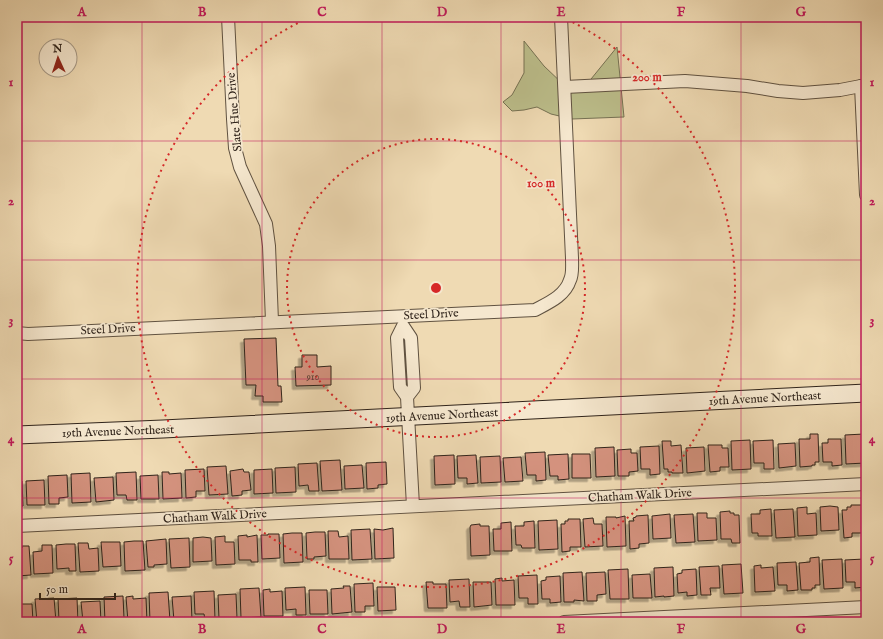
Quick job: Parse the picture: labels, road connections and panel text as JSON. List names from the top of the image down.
{
  "streets": {
    "street": [
      "Slate Hue Drive",
      "Steel Drive",
      "19th Avenue Northeast",
      "Chatham Walk Drive"
    ]
  },
  "crossings": [
    ["Slate Hue Drive", "Steel Drive"]
  ],
  "house_numbers": ["910"],
  "scale_bar": "50 m",
  "north": "top",
  "grid": {
    "columns": [
      "A",
      "B",
      "C",
      "D",
      "E",
      "F",
      "G"
    ],
    "rows": [
      "1",
      "2",
      "3",
      "4",
      "5"
    ]
  },
  "rings": ["200 m", "100 m"]
}
